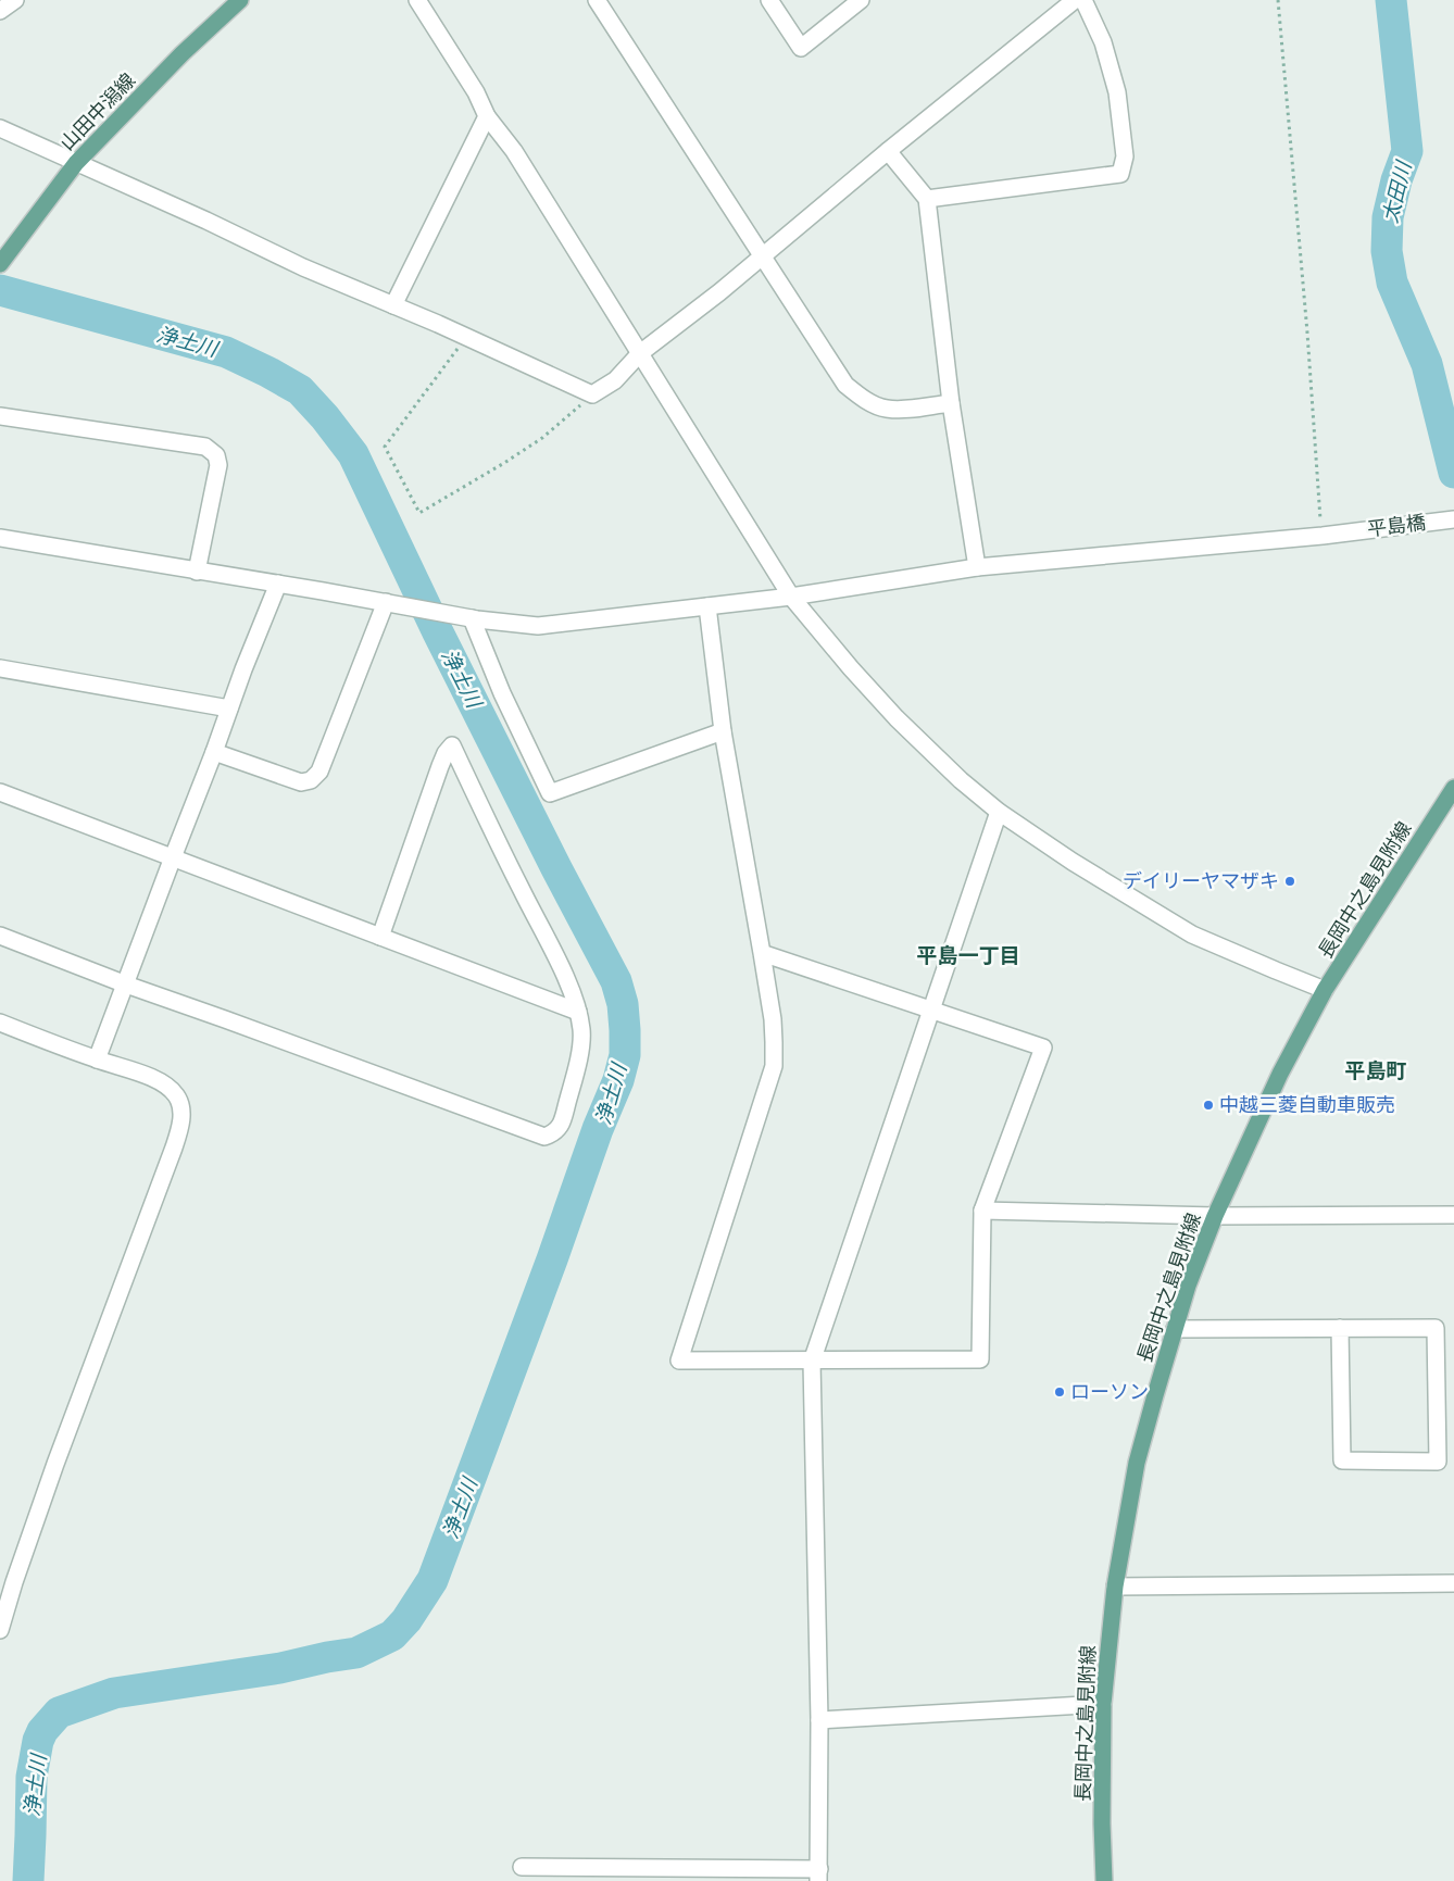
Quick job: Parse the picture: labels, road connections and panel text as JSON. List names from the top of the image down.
{
  "streets": {
    "main road": ["山田中潟線", "長岡中之島見附線"],
    "street": ["平島橋"]
  },
  "districts": ["平島一丁目", "平島町"],
  "water": ["太田川", "浄土川"],
  "places": ["デイリーヤマザキ", "中越三菱自動車販売", "ローソン"]
}
